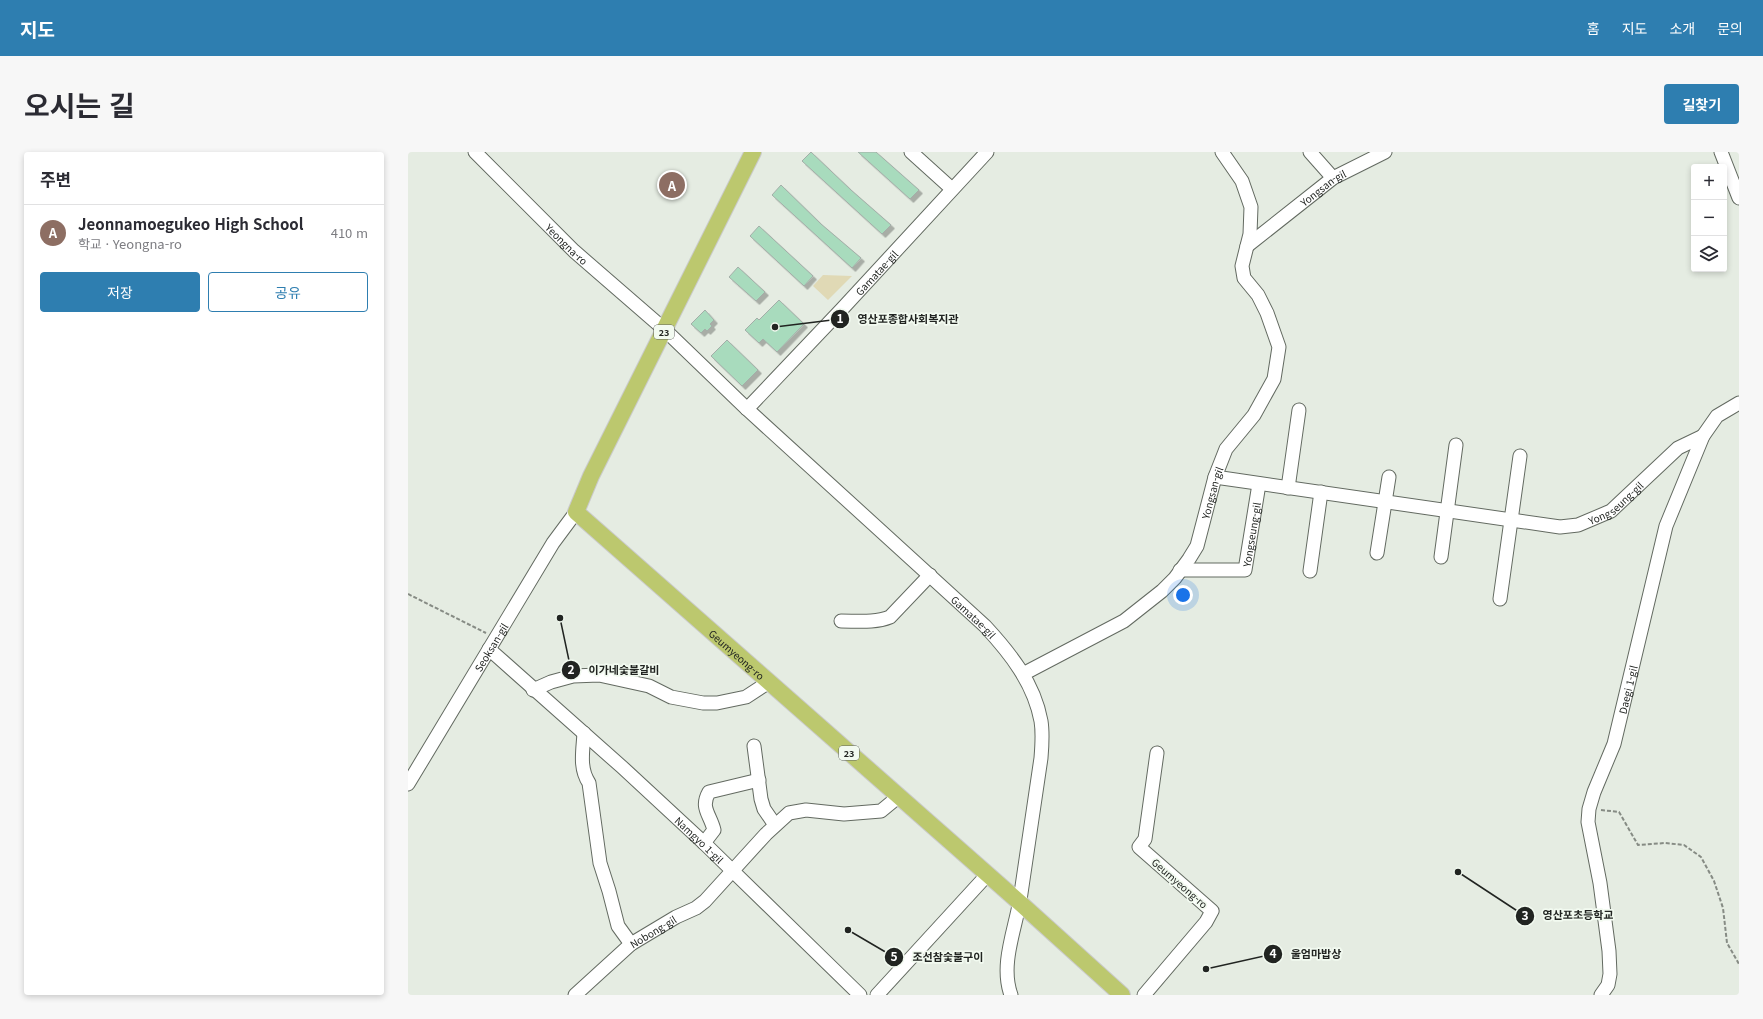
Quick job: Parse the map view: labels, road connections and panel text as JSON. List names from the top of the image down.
{
  "streets": {
    "main road": ["23", "Geumyeong-ro"],
    "street": [
      "Yongsan-gil",
      "Yeongna-ro",
      "Gamatae-gil",
      "Yongseung-gil",
      "Seoksan-gil",
      "Daegi 1-gil",
      "Namgyo 1-gil",
      "Nobong-gil"
    ]
  },
  "crossings": [
    ["Yongsan-gil", "Gamatae-gil"],
    ["Yongsan-gil", "Yongseung-gil"],
    ["Yeongna-ro", "Gamatae-gil"],
    ["Yeongna-ro", "23"],
    ["Gamatae-gil", "23"],
    ["Gamatae-gil", "Geumyeong-ro"],
    ["23", "Seoksan-gil"],
    ["23", "Geumyeong-ro"],
    ["Yongseung-gil", "Daegi 1-gil"],
    ["Seoksan-gil", "Geumyeong-ro"],
    ["Seoksan-gil", "Namgyo 1-gil"],
    ["Namgyo 1-gil", "Nobong-gil"]
  ],
  "places": [
    "영산포종합사회복지관",
    "이가네숯불갈비",
    "영산포초등학교",
    "조선참숯불구이",
    "울엄마밥상"
  ],
  "page": {
    "header": "지도",
    "nav": [
      "홈",
      "지도",
      "소개",
      "문의"
    ],
    "title": "오시는 길",
    "buttons": [
      "길찾기",
      ["저장", "공유"]
    ],
    "heading": "주변",
    "map_buttons": ["+", "−"],
    "pins": "A",
    "list": [
      {
        "mark": "A",
        "name": "Jeonnamoegukeo High School",
        "note": "학교 · Yeongna-ro",
        "value": "410 m"
      }
    ]
  }
}
